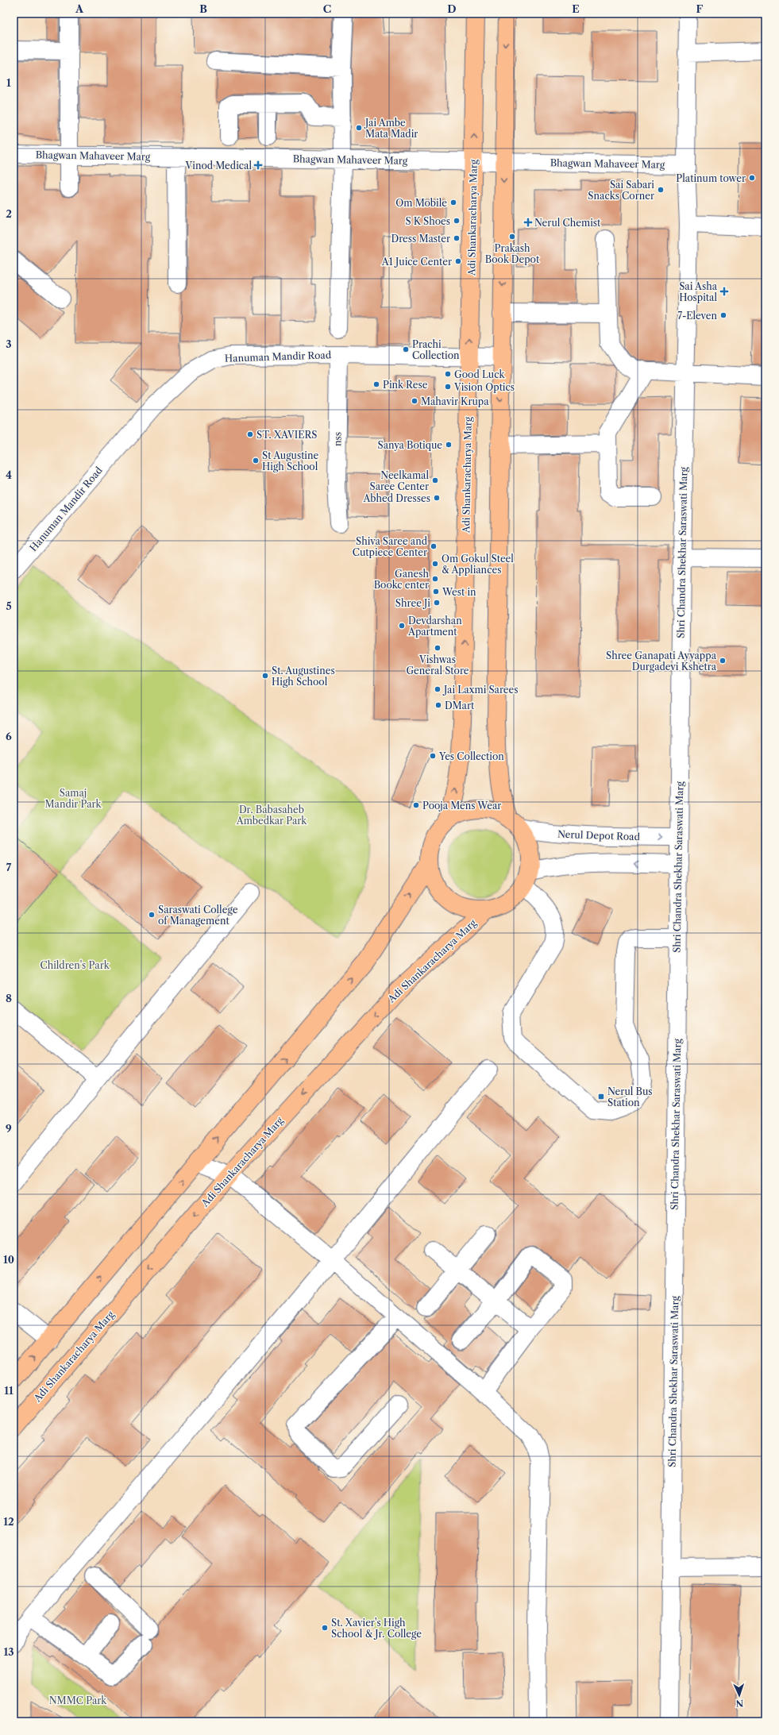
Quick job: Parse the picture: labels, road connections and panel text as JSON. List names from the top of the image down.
{
  "streets": {
    "main road": ["Adi Shankaracharya Marg"],
    "street": [
      "Bhagwan Mahaveer Marg",
      "Hanuman Mandir Road",
      "nss",
      "Shri Chandra Shekhar Saraswati Marg",
      "Nerul Depot Road"
    ]
  },
  "crossings": [
    ["Bhagwan Mahaveer Marg", "Adi Shankaracharya Marg"],
    ["Bhagwan Mahaveer Marg", "Shri Chandra Shekhar Saraswati Marg"],
    ["Adi Shankaracharya Marg", "Hanuman Mandir Road"],
    ["Adi Shankaracharya Marg", "Nerul Depot Road"],
    ["Hanuman Mandir Road", "nss"],
    ["Shri Chandra Shekhar Saraswati Marg", "Nerul Depot Road"]
  ],
  "parks": [
    "Samaj Mandir Park",
    "Dr. Babasaheb Ambedkar Park",
    "Children's Park",
    "NMMC Park"
  ],
  "places": {
    "other": [
      "Jai Ambe Mata Madir",
      "Platinum tower",
      "Sai Sabari Snacks Corner",
      "Om Mobile",
      "S K Shoes",
      "Prakash Book Depot",
      "Dress Master",
      "A1 Juice Center",
      "7-Eleven",
      "Prachi Collection",
      "Good Luck",
      "Pink Rese",
      "Vision Optics",
      "Mahavir Krupa",
      "ST. XAVIERS",
      "Sanya Botique",
      "St Augustine High School",
      "Neelkamal Saree Center",
      "Abhed Dresses",
      "Shiva Saree and Cutpiece Center",
      "Om Gokul Steel & Appliances",
      "Ganesh Bookc enter",
      "West in",
      "Shree Ji",
      "Devdarshan Apartment",
      "Vishwas General Store",
      "Shree Ganapati Ayyappa Durgadevi Kshetra",
      "St. Augustines High School",
      "Jai Laxmi Sarees",
      "DMart",
      "Yes Collection",
      "Pooja Mens Wear",
      "Saraswati College of Management",
      "St. Xavier's High School & Jr. College"
    ],
    "health": ["Vinod Medical", "Nerul Chemist", "Sai Asha Hospital"],
    "transit": ["Nerul Bus Station"]
  },
  "north": "bottom",
  "grid": {
    "columns": [
      "A",
      "B",
      "C",
      "D",
      "E",
      "F"
    ],
    "rows": [
      "1",
      "2",
      "3",
      "4",
      "5",
      "6",
      "7",
      "8",
      "9",
      "10",
      "11",
      "12",
      "13"
    ]
  }
}
